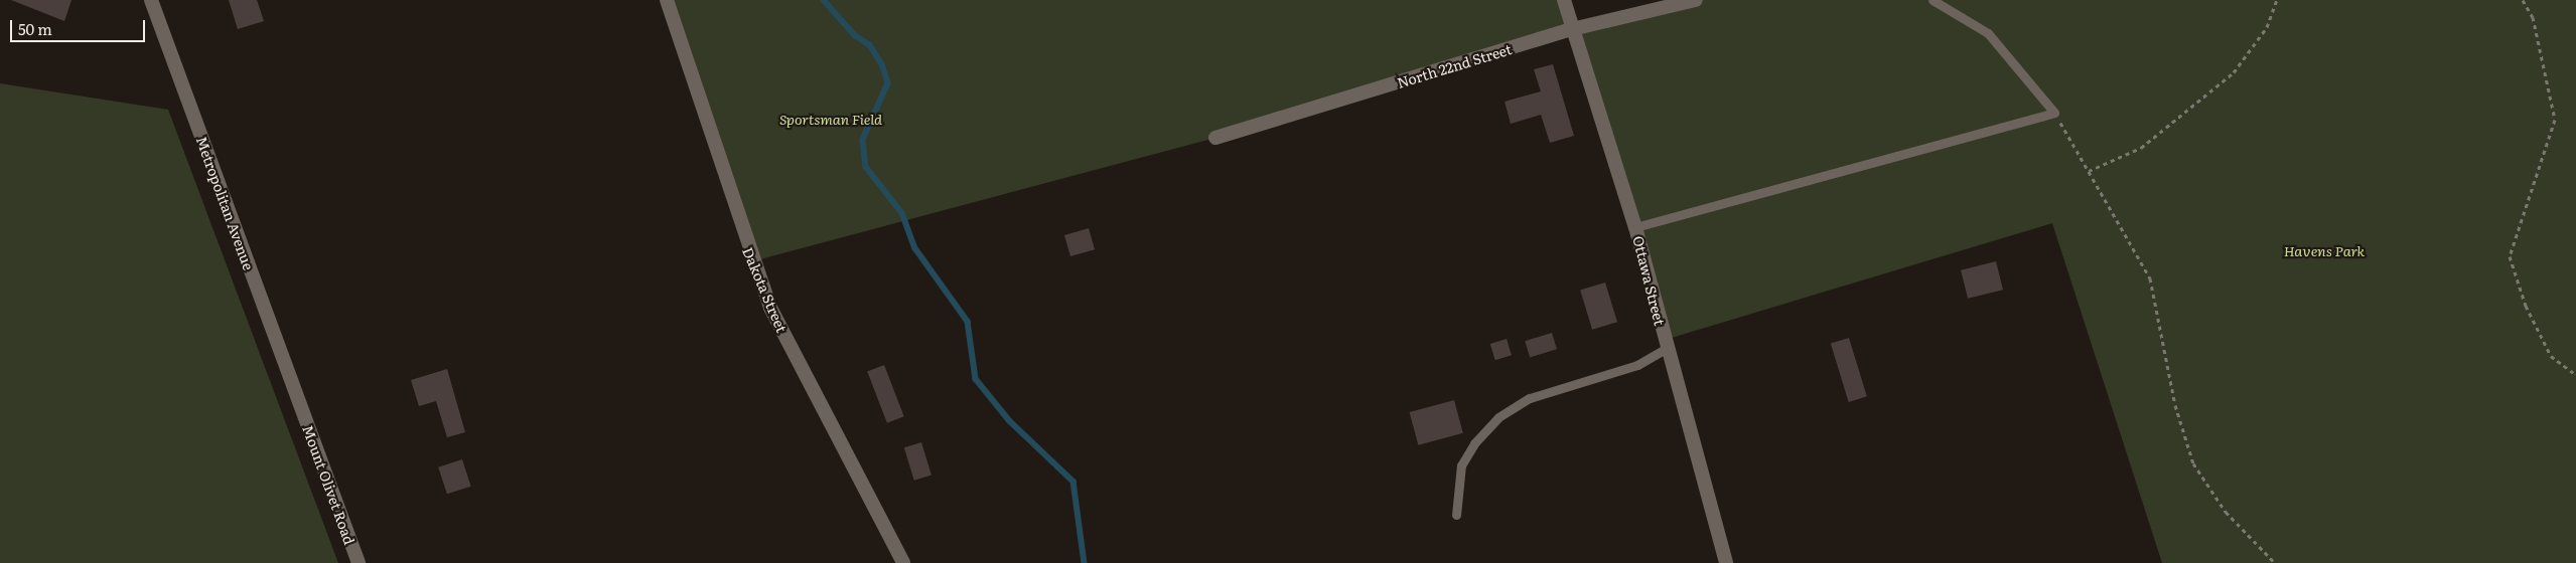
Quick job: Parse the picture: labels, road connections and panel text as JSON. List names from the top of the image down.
{
  "streets": {
    "street": [
      "North 22nd Street",
      "Metropolitan Avenue",
      "Ottawa Street",
      "Dakota Street",
      "Mount Olivet Road"
    ]
  },
  "crossings": [
    ["North 22nd Street", "Ottawa Street"],
    ["Metropolitan Avenue", "Mount Olivet Road"]
  ],
  "parks": ["Sportsman Field", "Havens Park"],
  "scale_bar": "50 m"
}
